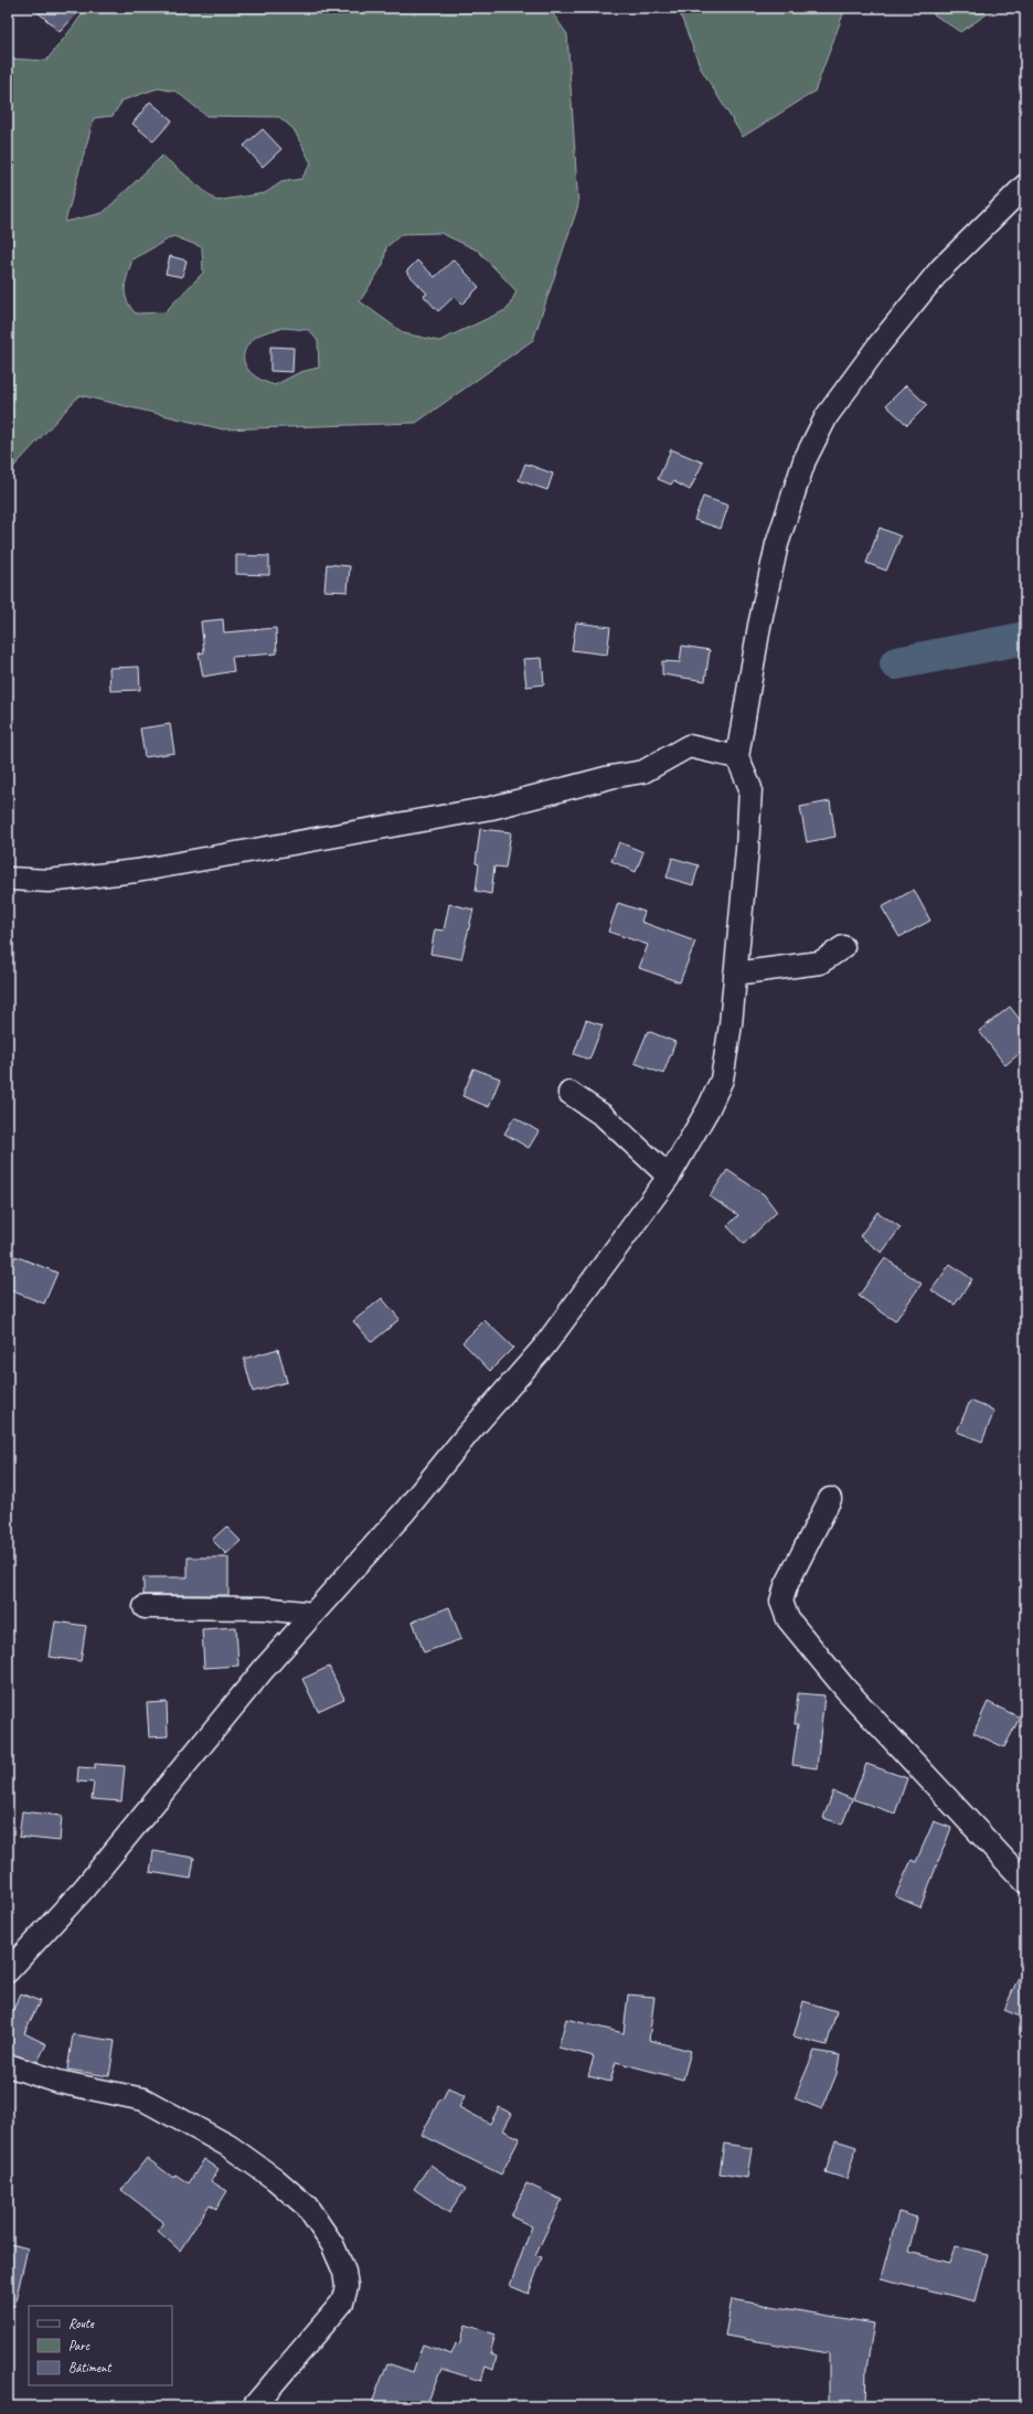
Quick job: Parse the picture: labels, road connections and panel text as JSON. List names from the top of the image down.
{
  "legend": ["Route", "Parc", "Bâtiment"]
}
